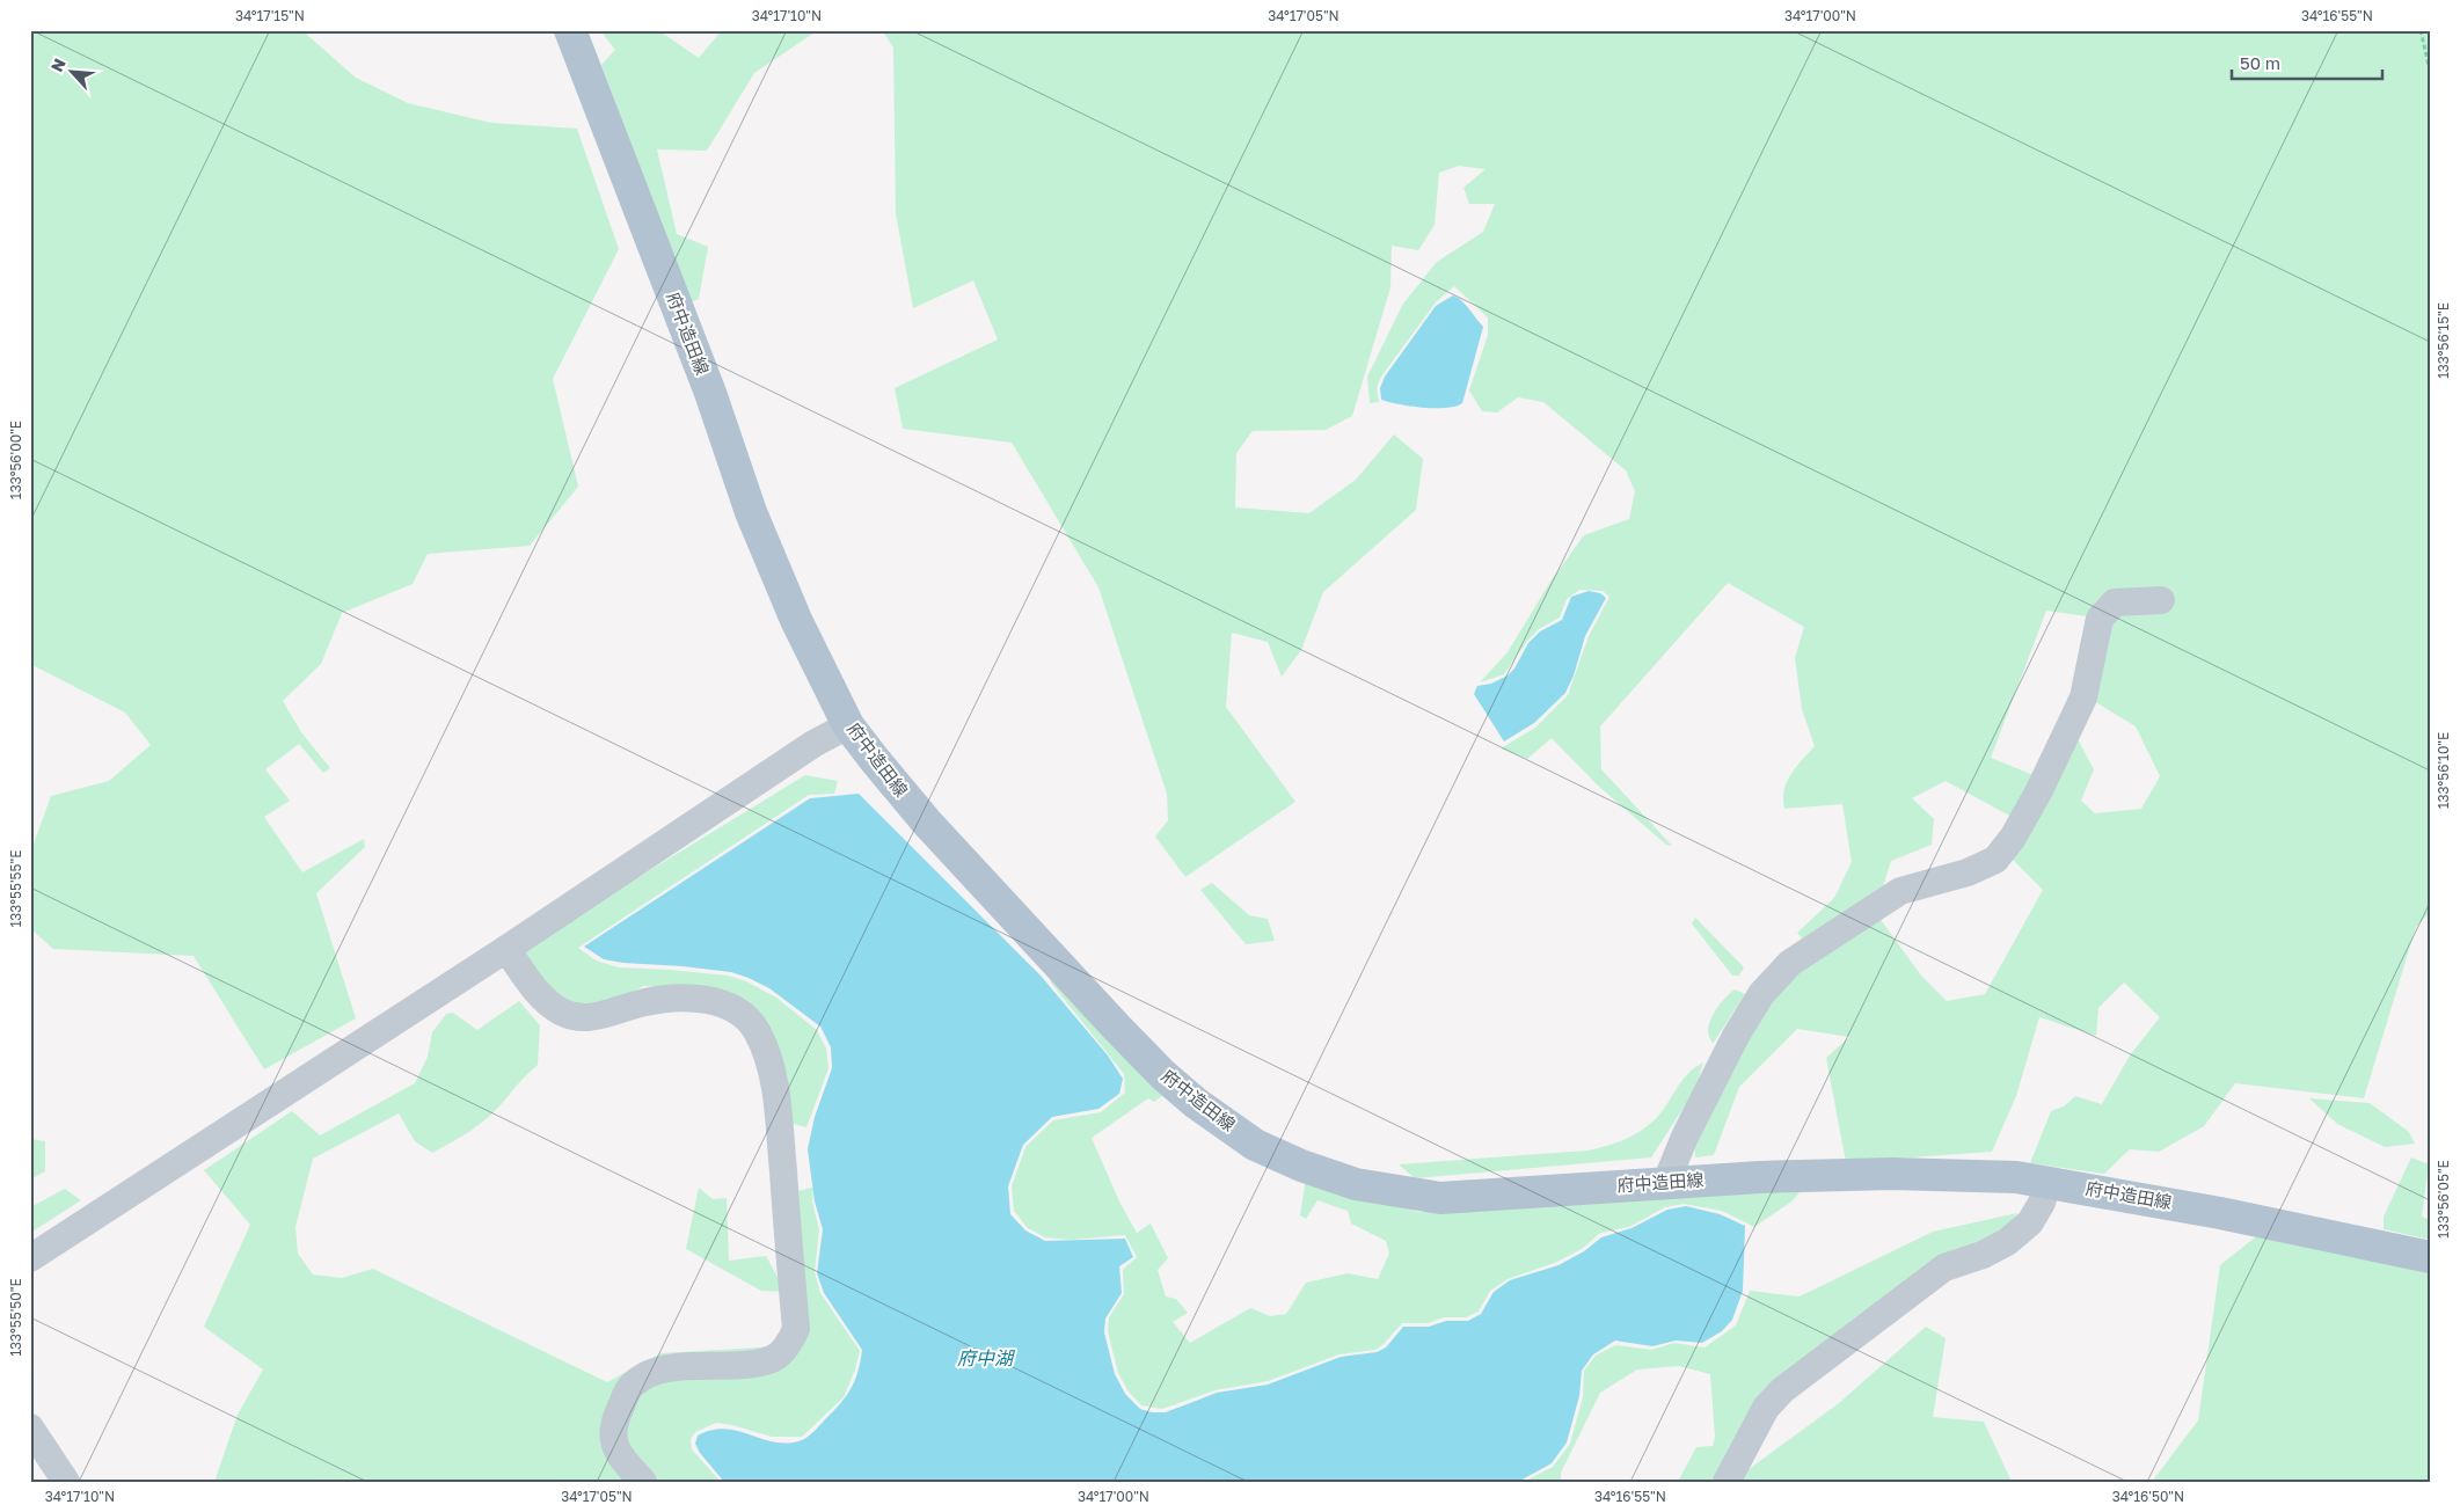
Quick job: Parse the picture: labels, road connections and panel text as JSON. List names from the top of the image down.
{
  "streets": {
    "main road": ["府中造田線"]
  },
  "water": ["府中湖"],
  "scale_bar": "50 m",
  "north": "top left",
  "coordinates": [
    "34°17'15\"N",
    "34°17'10\"N",
    "34°17'05\"N",
    "34°17'00\"N",
    "34°16'55\"N",
    "133°56'15\"E",
    "133°56'00\"E",
    "133°56'10\"E",
    "133°55'55\"E",
    "133°56'05\"E",
    "133°55'50\"E",
    "34°16'50\"N"
  ]
}
